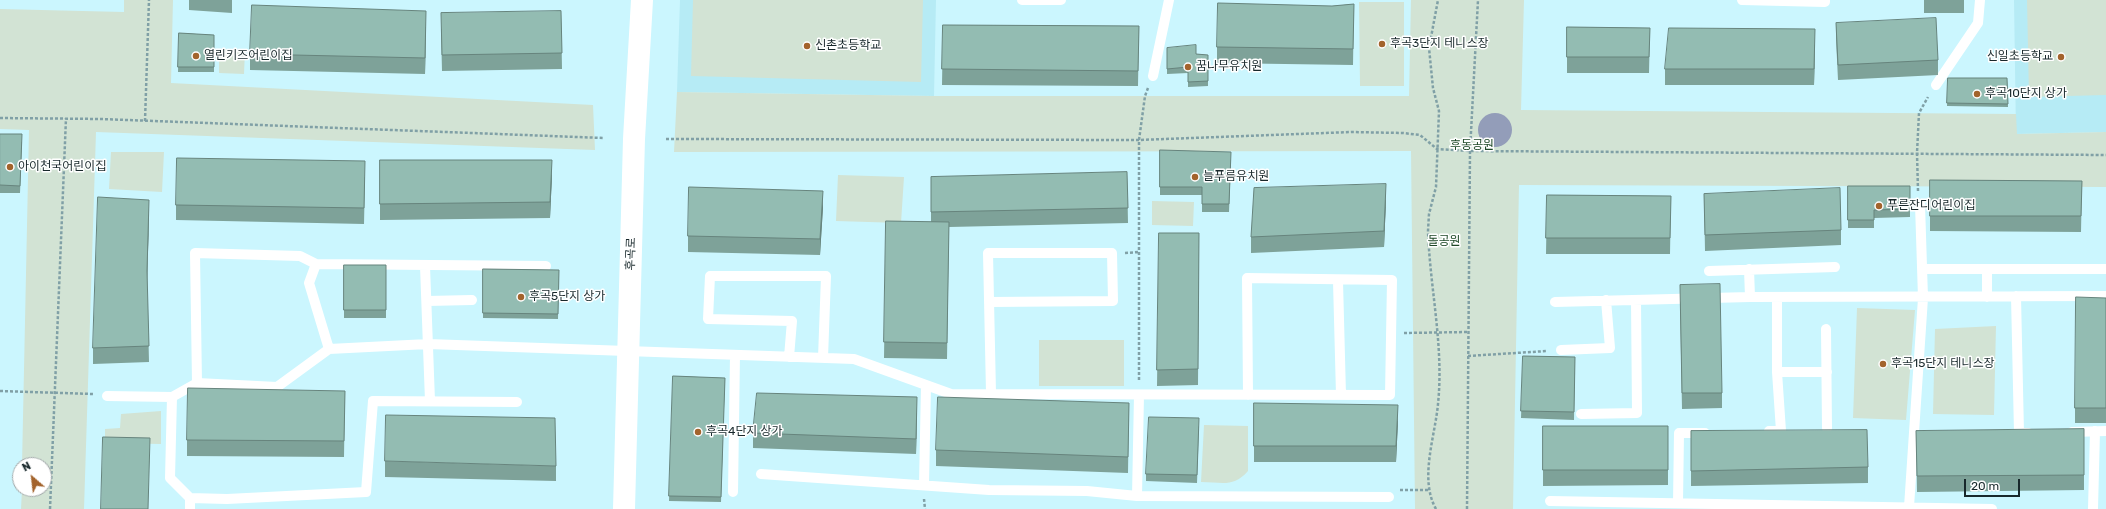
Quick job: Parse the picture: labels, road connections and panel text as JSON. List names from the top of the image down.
{
  "streets": {
    "street": ["후곡로"]
  },
  "parks": ["후동공원", "돌공원"],
  "places": [
    "후곡3단지 테니스장",
    "신촌초등학교",
    "열린키즈어린이집",
    "신일초등학교",
    "꿈나무유치원",
    "후곡10단지 상가",
    "아이천국어린이집",
    "늘푸름유치원",
    "푸른잔디어린이집",
    "후곡5단지 상가",
    "후곡15단지 테니스장",
    "후곡4단지 상가"
  ],
  "scale_bar": "20 m",
  "north": "top left"
}
